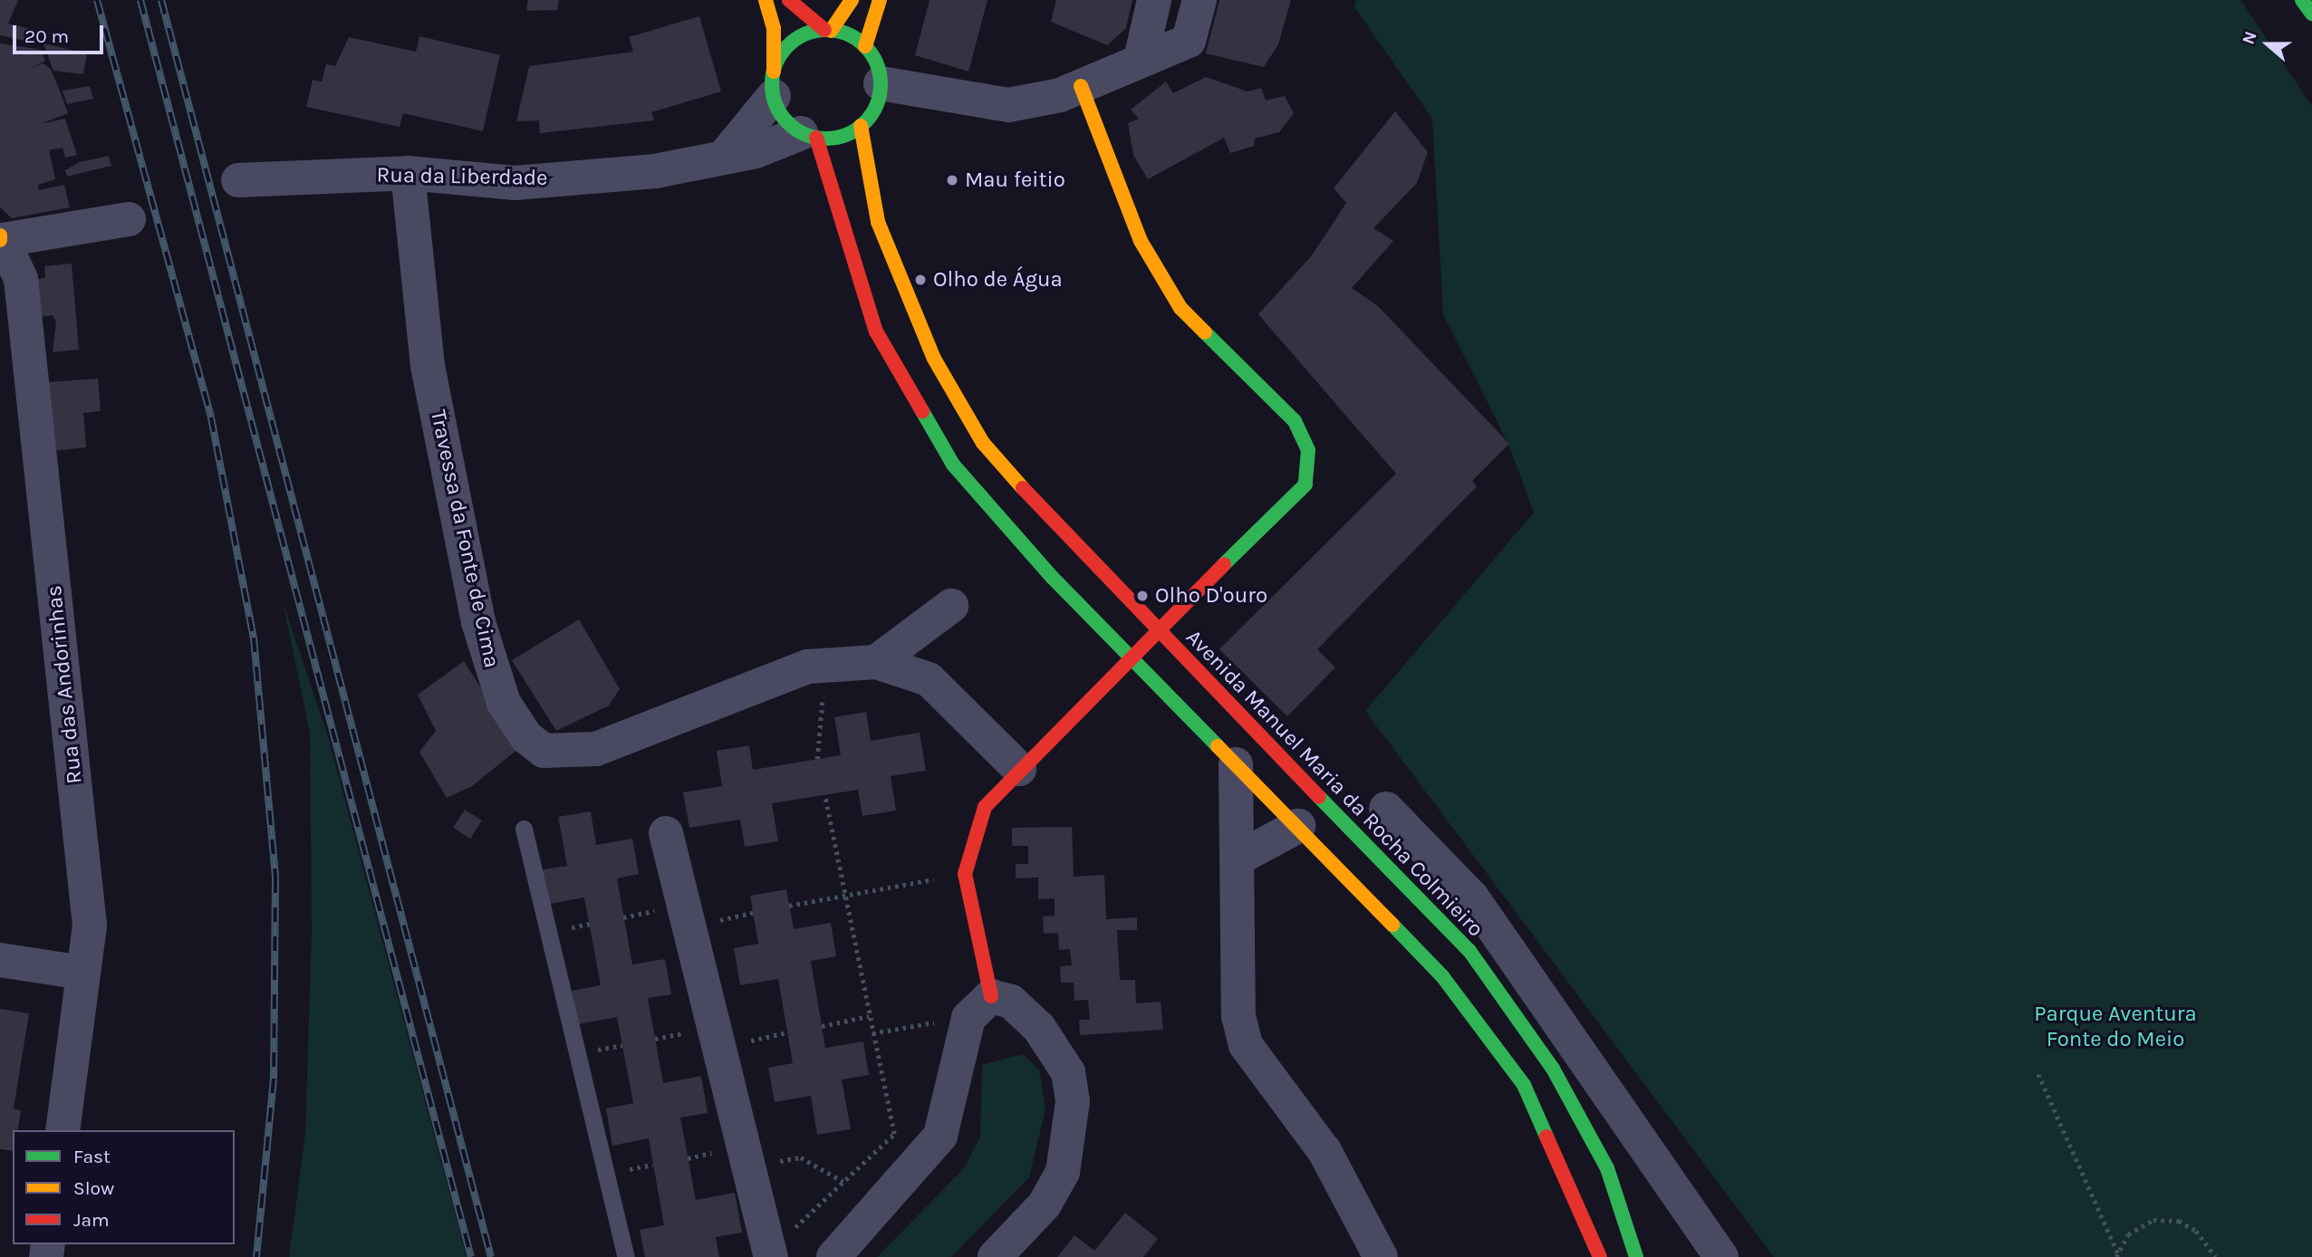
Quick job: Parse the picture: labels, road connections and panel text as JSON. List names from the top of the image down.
{
  "streets": {
    "main road": ["Avenida Manuel Maria da Rocha Colmieiro"],
    "street": ["Rua da Liberdade", "Travessa da Fonte de Cima", "Rua das Andorinhas"]
  },
  "crossings": [
    ["Rua da Liberdade", "Travessa da Fonte de Cima"],
    ["Rua da Liberdade", "Avenida Manuel Maria da Rocha Colmieiro"]
  ],
  "parks": ["Parque Aventura Fonte do Meio"],
  "places": ["Mau feitio", "Olho de Água", "Olho D'ouro"],
  "legend": ["Fast", "Slow", "Jam"],
  "scale_bar": "20 m",
  "north": "left"
}
